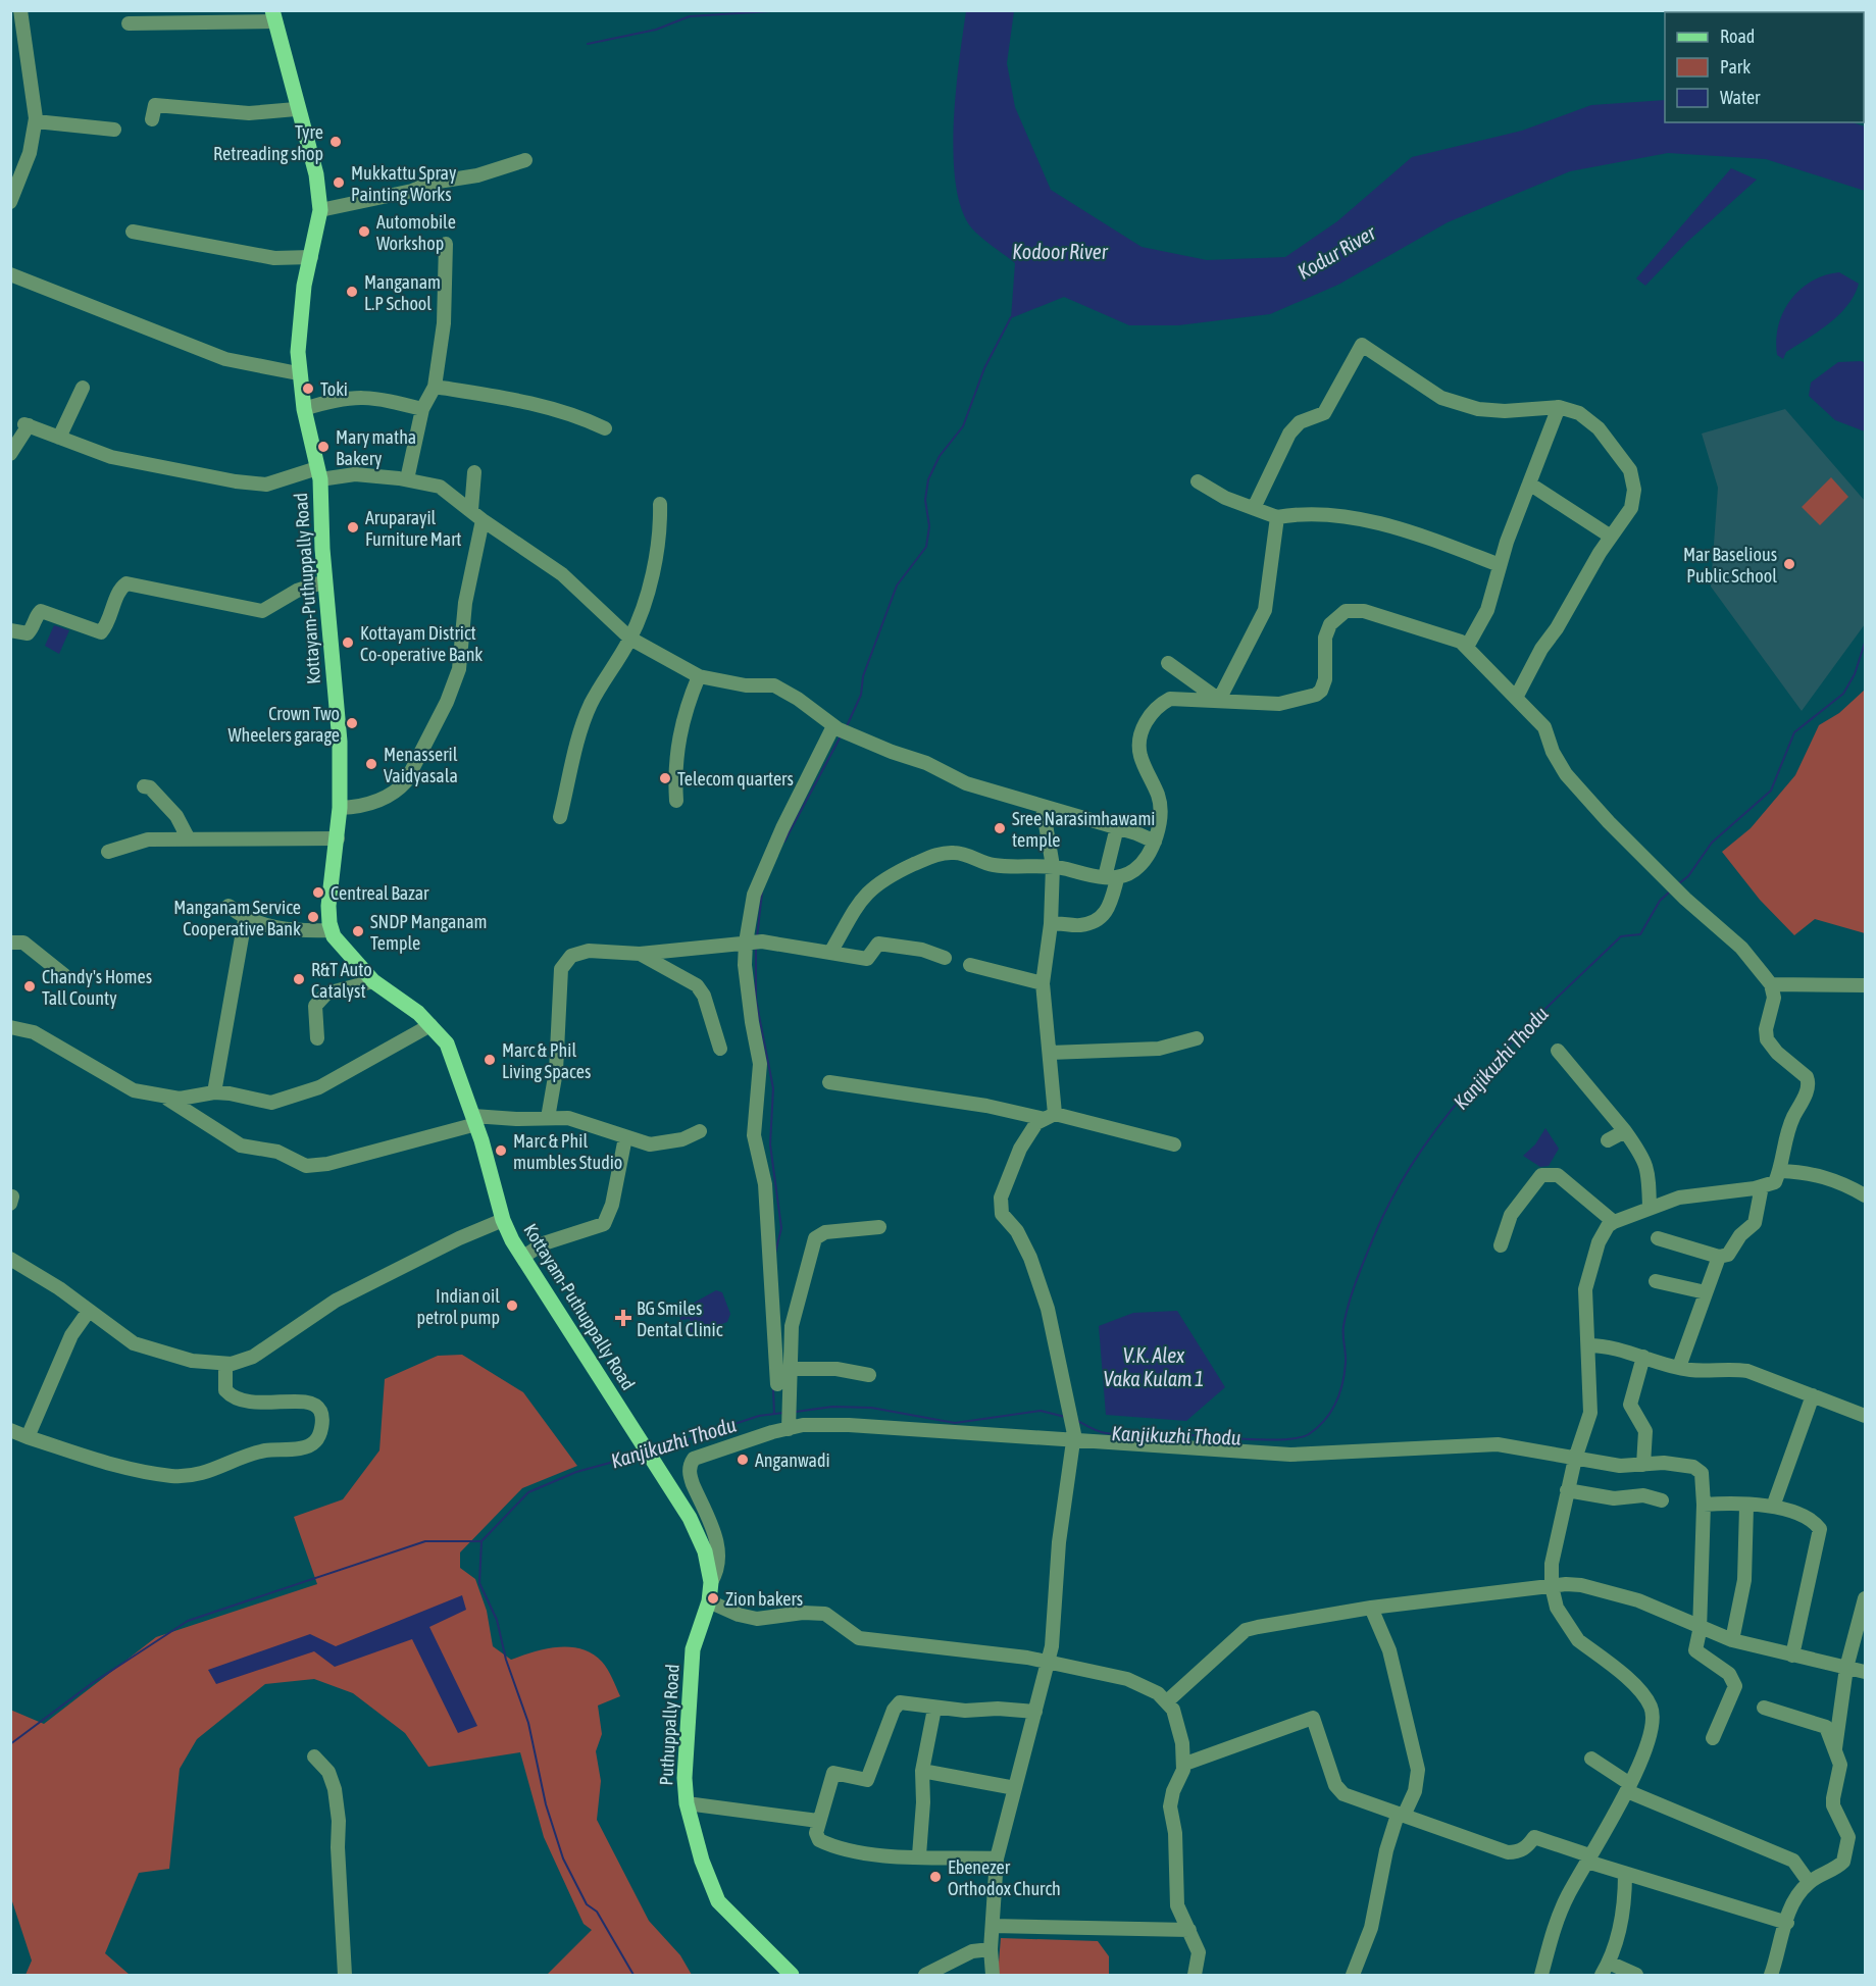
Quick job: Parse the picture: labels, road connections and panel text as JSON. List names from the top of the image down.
{
  "streets": {
    "main road": ["Kottayam-Puthuppally Road", "Puthuppally Road"]
  },
  "crossings": [
    ["Kottayam-Puthuppally Road", "Puthuppally Road"]
  ],
  "water": [
    "Kodoor River",
    "Kodur River",
    "Kanjikuzhi Thodu",
    "V.K. Alex Vaka Kulam 1"
  ],
  "places": {
    "other": [
      "Tyre Retreading shop",
      "Mukkattu Spray Painting Works",
      "Automobile Workshop",
      "Manganam L.P School",
      "Toki",
      "Mary matha Bakery",
      "Aruparayil Furniture Mart",
      "Mar Baselious Public School",
      "Kottayam District Co-operative Bank",
      "Crown Two Wheelers garage",
      "Menasseril Vaidyasala",
      "Telecom quarters",
      "Sree Narasimhawami temple",
      "Centreal Bazar",
      "Manganam Service Cooperative Bank",
      "SNDP Manganam Temple",
      "R&T Auto Catalyst",
      "Chandy's Homes Tall County",
      "Marc & Phil Living Spaces",
      "Marc & Phil mumbles Studio",
      "Indian oil petrol pump",
      "Anganwadi",
      "Zion bakers",
      "Ebenezer Orthodox Church"
    ],
    "health": ["BG Smiles Dental Clinic"]
  },
  "legend": ["Road", "Park", "Water"]
}
